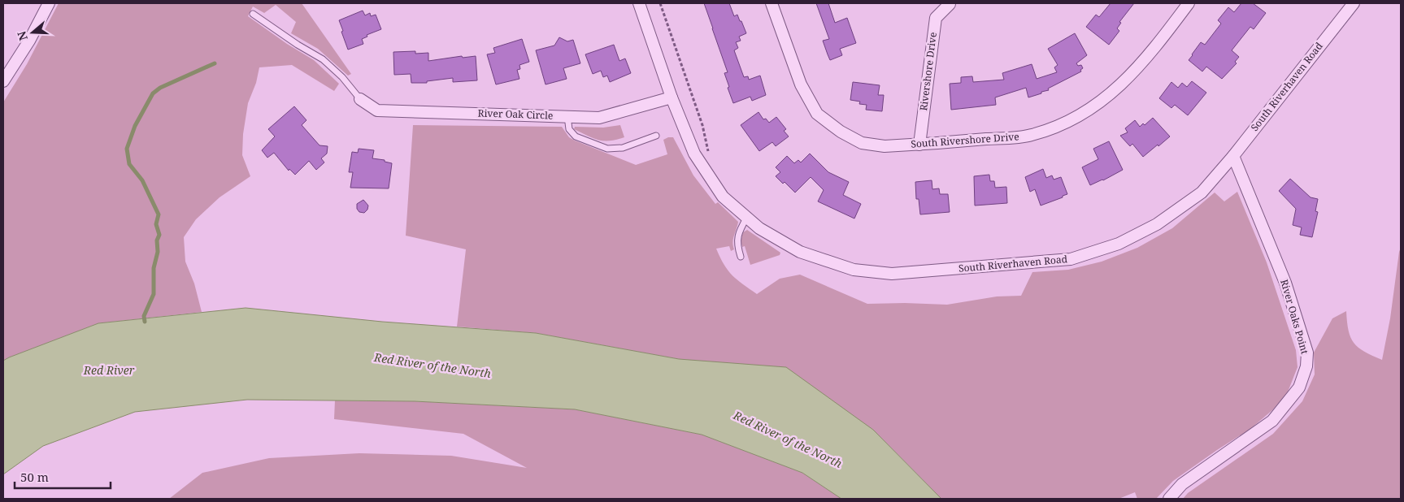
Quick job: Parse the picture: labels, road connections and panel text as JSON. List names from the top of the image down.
{
  "streets": {
    "street": [
      "Rivershore Drive",
      "South Riverhaven Road",
      "River Oak Circle",
      "South Rivershore Drive",
      "River Oaks Point"
    ]
  },
  "crossings": [
    ["Rivershore Drive", "South Rivershore Drive"],
    ["South Riverhaven Road", "River Oak Circle"],
    ["South Riverhaven Road", "River Oaks Point"]
  ],
  "water": ["Red River of the North", "Red River"],
  "scale_bar": "50 m",
  "north": "left"
}
